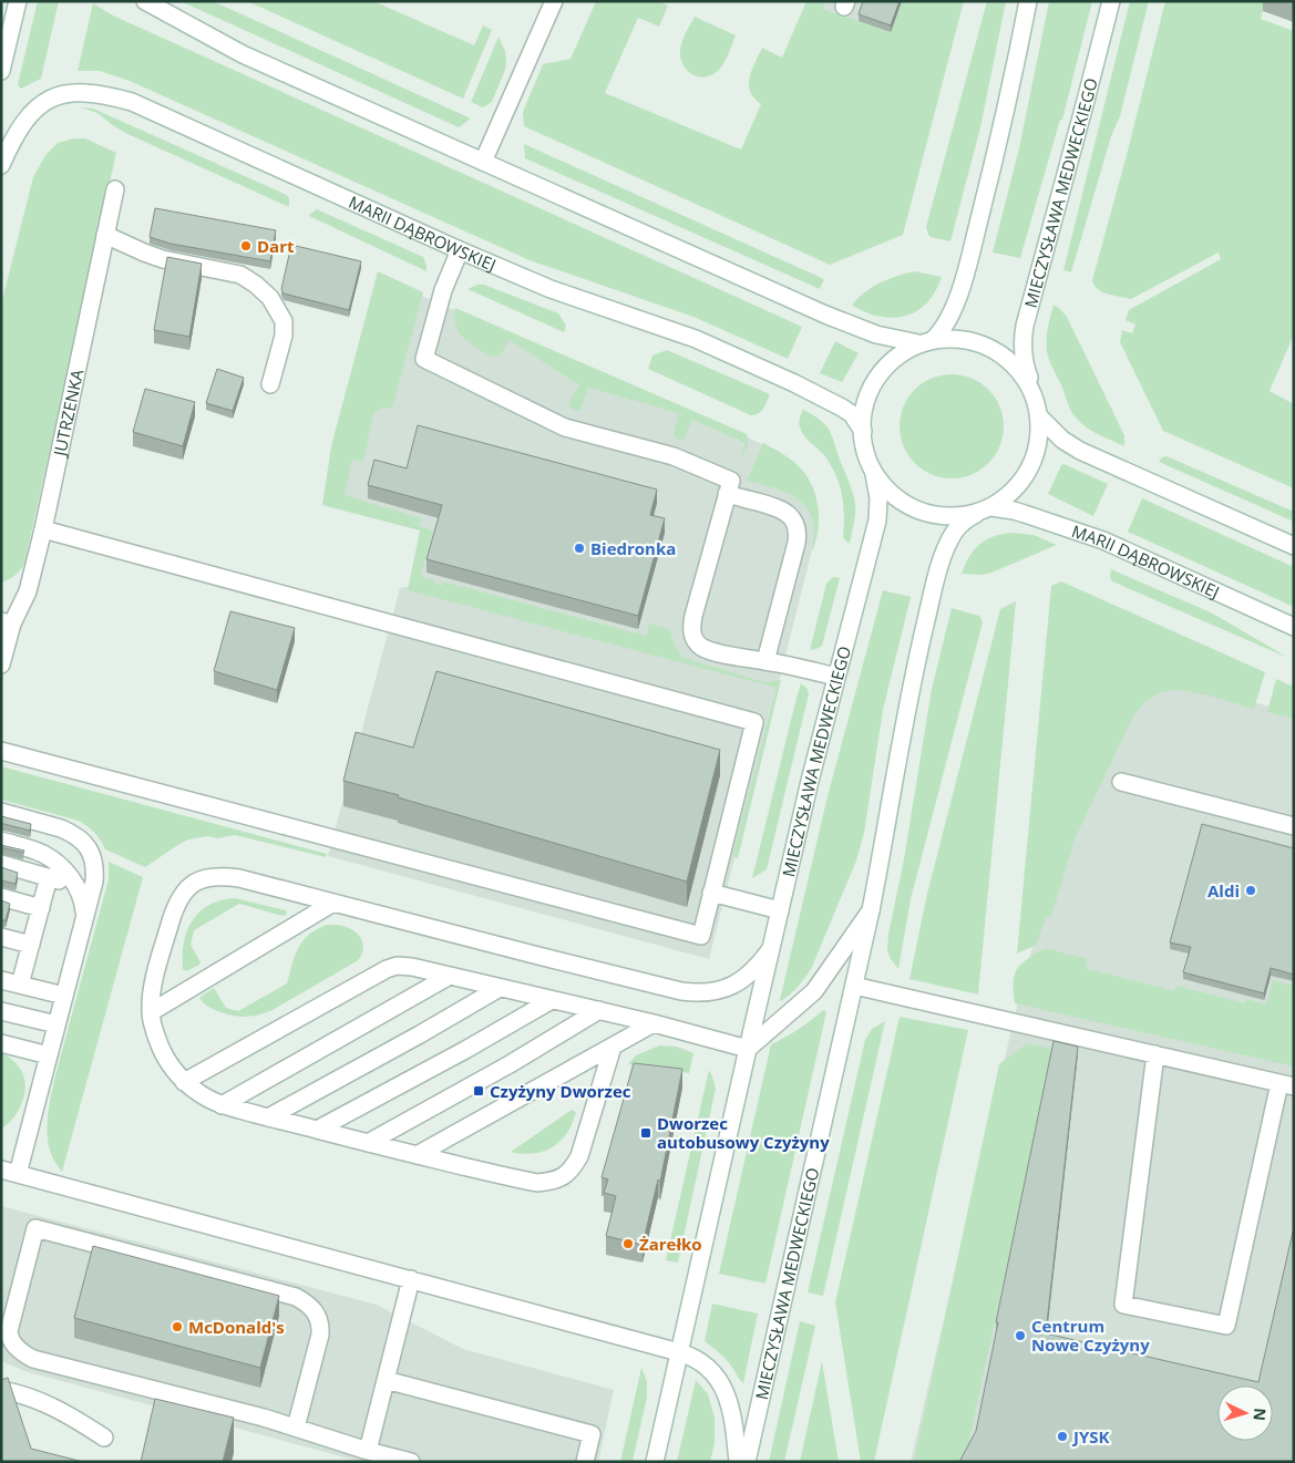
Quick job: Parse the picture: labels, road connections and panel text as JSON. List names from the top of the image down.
{
  "streets": {
    "street": ["MIECZYSŁAWA MEDWECKIEGO", "MARII DĄBROWSKIEJ", "JUTRZENKA"]
  },
  "crossings": [
    ["MIECZYSŁAWA MEDWECKIEGO", "MARII DĄBROWSKIEJ"]
  ],
  "places": {
    "other": [
      "Dart",
      "Biedronka",
      "Aldi",
      "Żarełko",
      "McDonald's",
      "Centrum Nowe Czyżyny",
      "JYSK"
    ],
    "transit": ["Czyżyny Dworzec", "Dworzec autobusowy Czyżyny"]
  },
  "north": "right"
}
